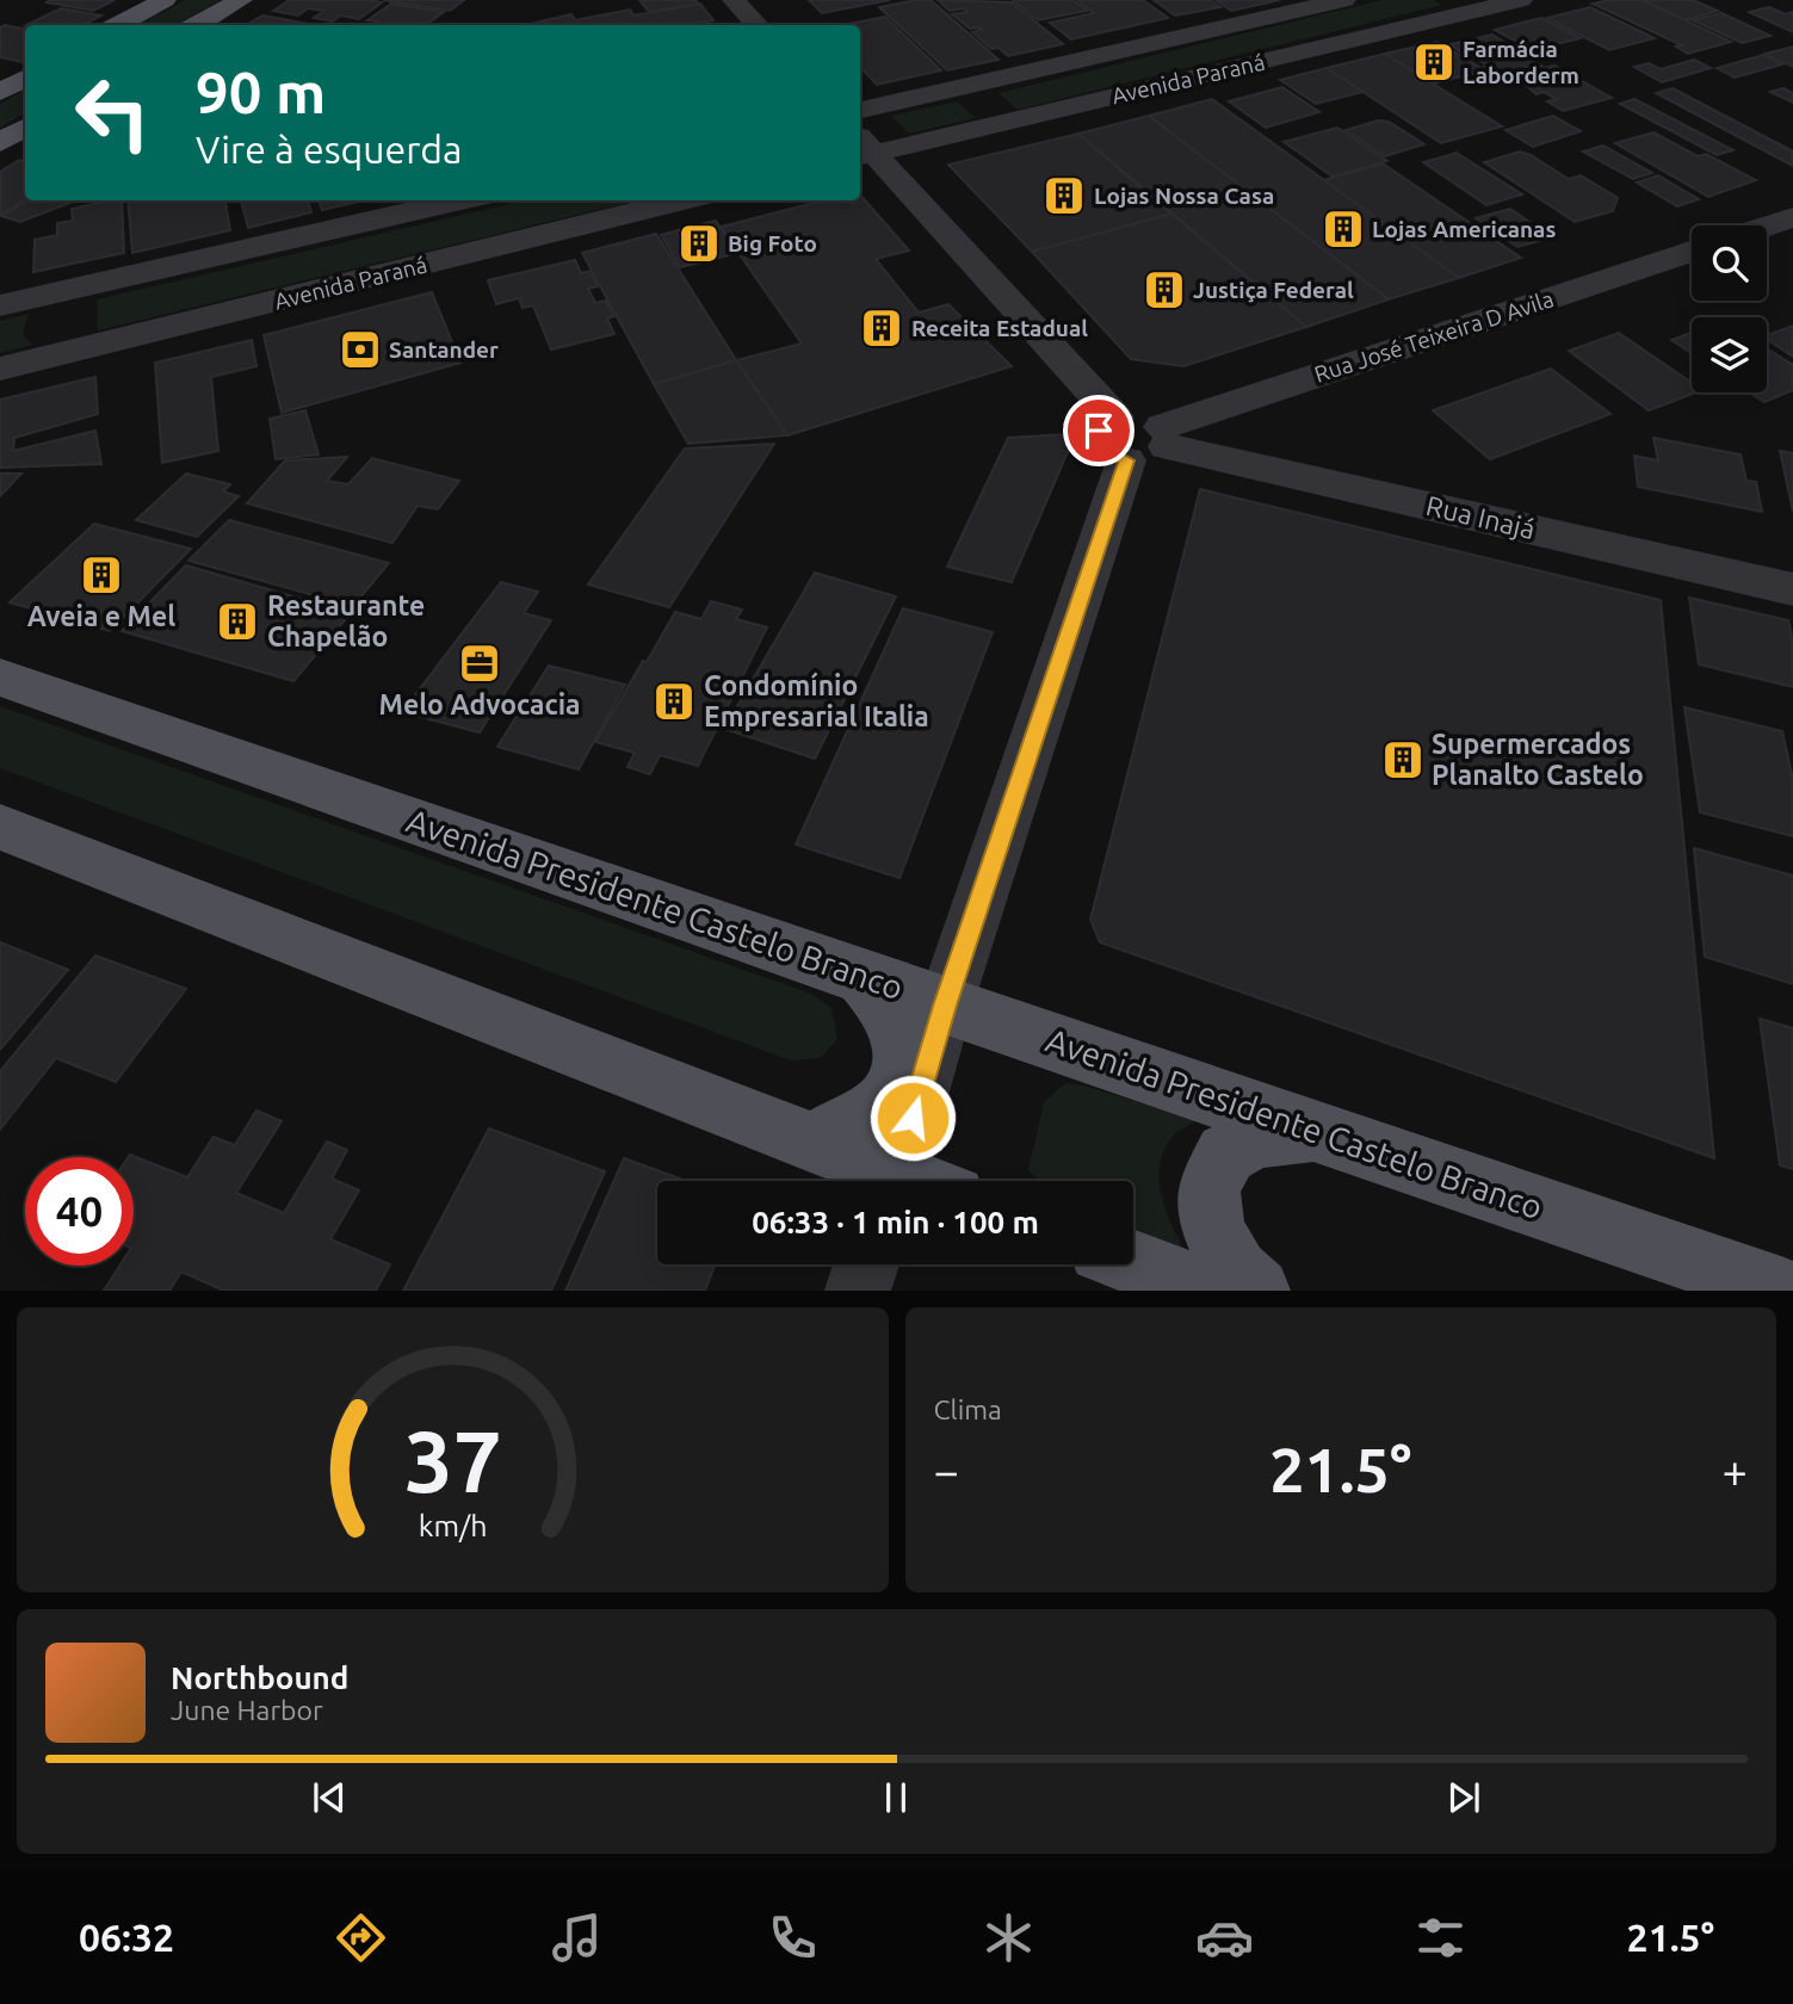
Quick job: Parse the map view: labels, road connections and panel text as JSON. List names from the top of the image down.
{
  "streets": {
    "main road": ["Avenida Presidente Castelo Branco"],
    "street": ["Avenida Paraná", "Rua José Teixeira D Avila", "Rua Inajá"]
  },
  "crossings": [
    ["Rua José Teixeira D Avila", "Rua Inajá"]
  ],
  "places": {
    "building": [
      "Farmácia Laborderm",
      "Lojas Nossa Casa",
      "Lojas Americanas",
      "Big Foto",
      "Justiça Federal",
      "Receita Estadual",
      "Aveia e Mel",
      "Restaurante Chapelão",
      "Condomínio Empresarial Italia",
      "Supermercados Planalto Castelo"
    ],
    "bank": ["Santander"],
    "office": ["Melo Advocacia"]
  },
  "page": {
    "turn": ["90 m", "Vire à esquerda"],
    "limit": "40",
    "trip": "06:33 · 1 min · 100 m",
    "tile": "Clima",
    "heat": ["−", "21.5°", "+"],
    "song": ["Northbound", "June Harbor"],
    "tabs": ["06:32", "21.5°"],
    "gauge": ["37", "km/h"]
  }
}
